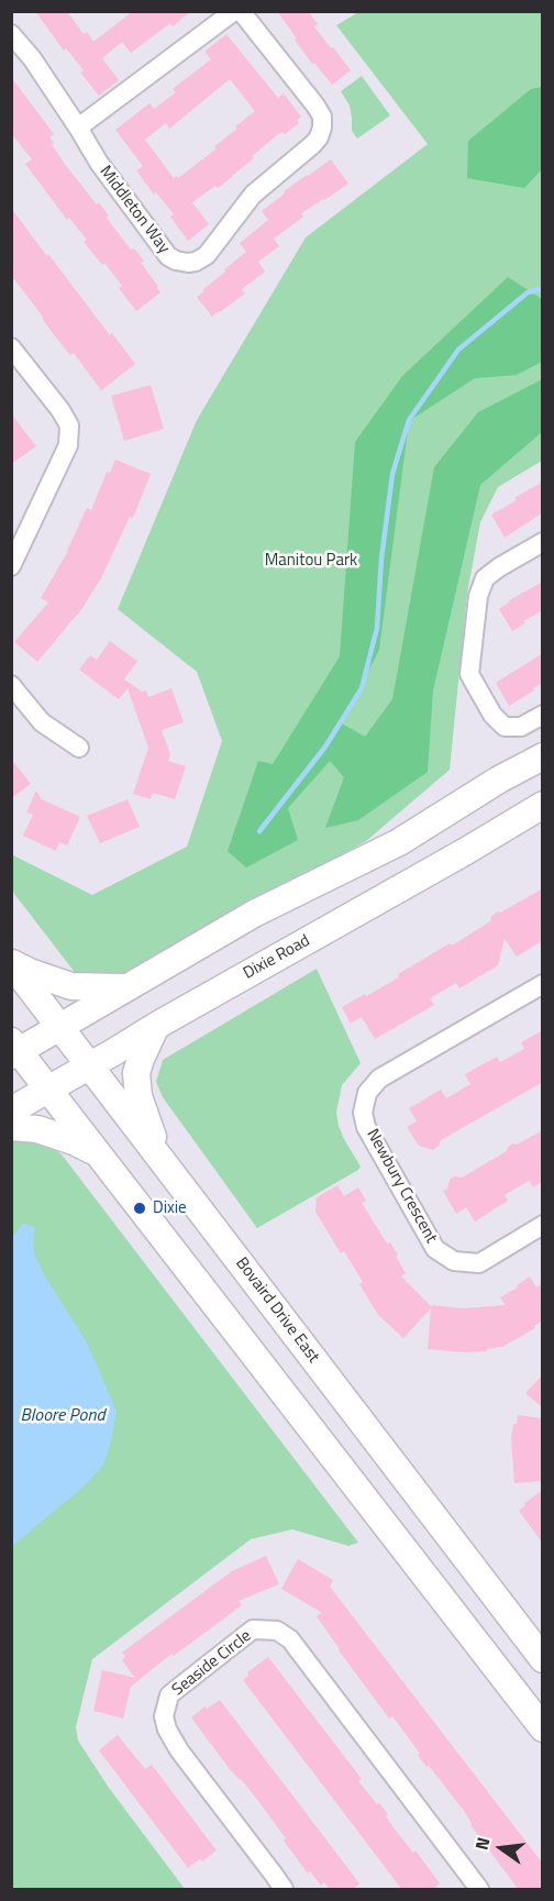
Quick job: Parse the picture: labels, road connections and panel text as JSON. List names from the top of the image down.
{
  "streets": {
    "main road": ["Dixie Road", "Bovaird Drive East"],
    "street": ["Middleton Way", "Newbury Crescent", "Seaside Circle"]
  },
  "crossings": [
    ["Dixie Road", "Bovaird Drive East"]
  ],
  "water": ["Bloore Pond"],
  "parks": ["Manitou Park"],
  "places": ["Dixie"],
  "north": "left"
}
